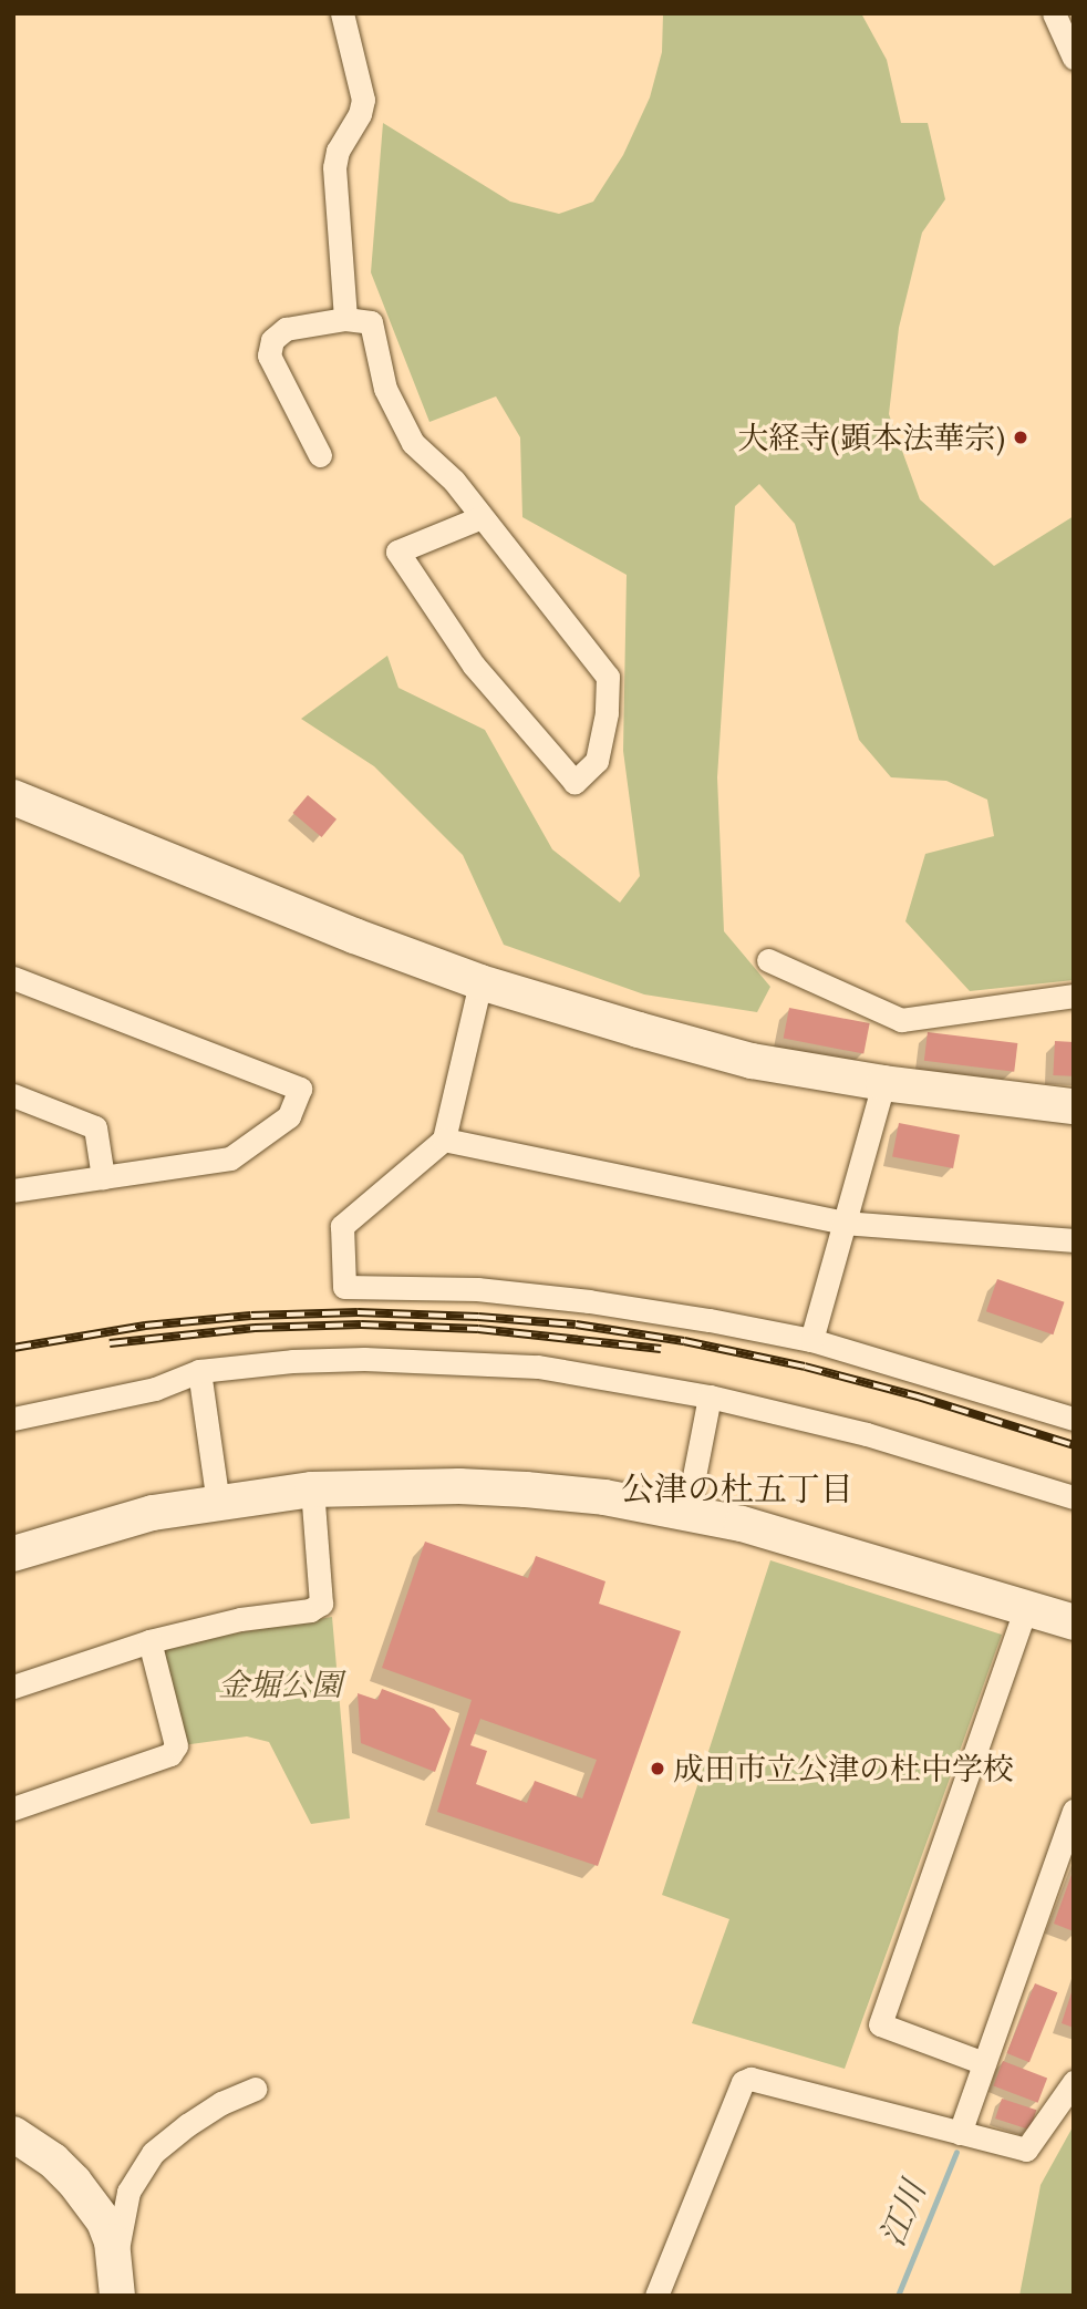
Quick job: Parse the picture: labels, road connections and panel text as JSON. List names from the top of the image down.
{
  "districts": ["公津の杜五丁目"],
  "water": ["江川"],
  "parks": ["金堀公園"],
  "places": ["大経寺(顕本法華宗)", "成田市立公津の杜中学校"]
}
